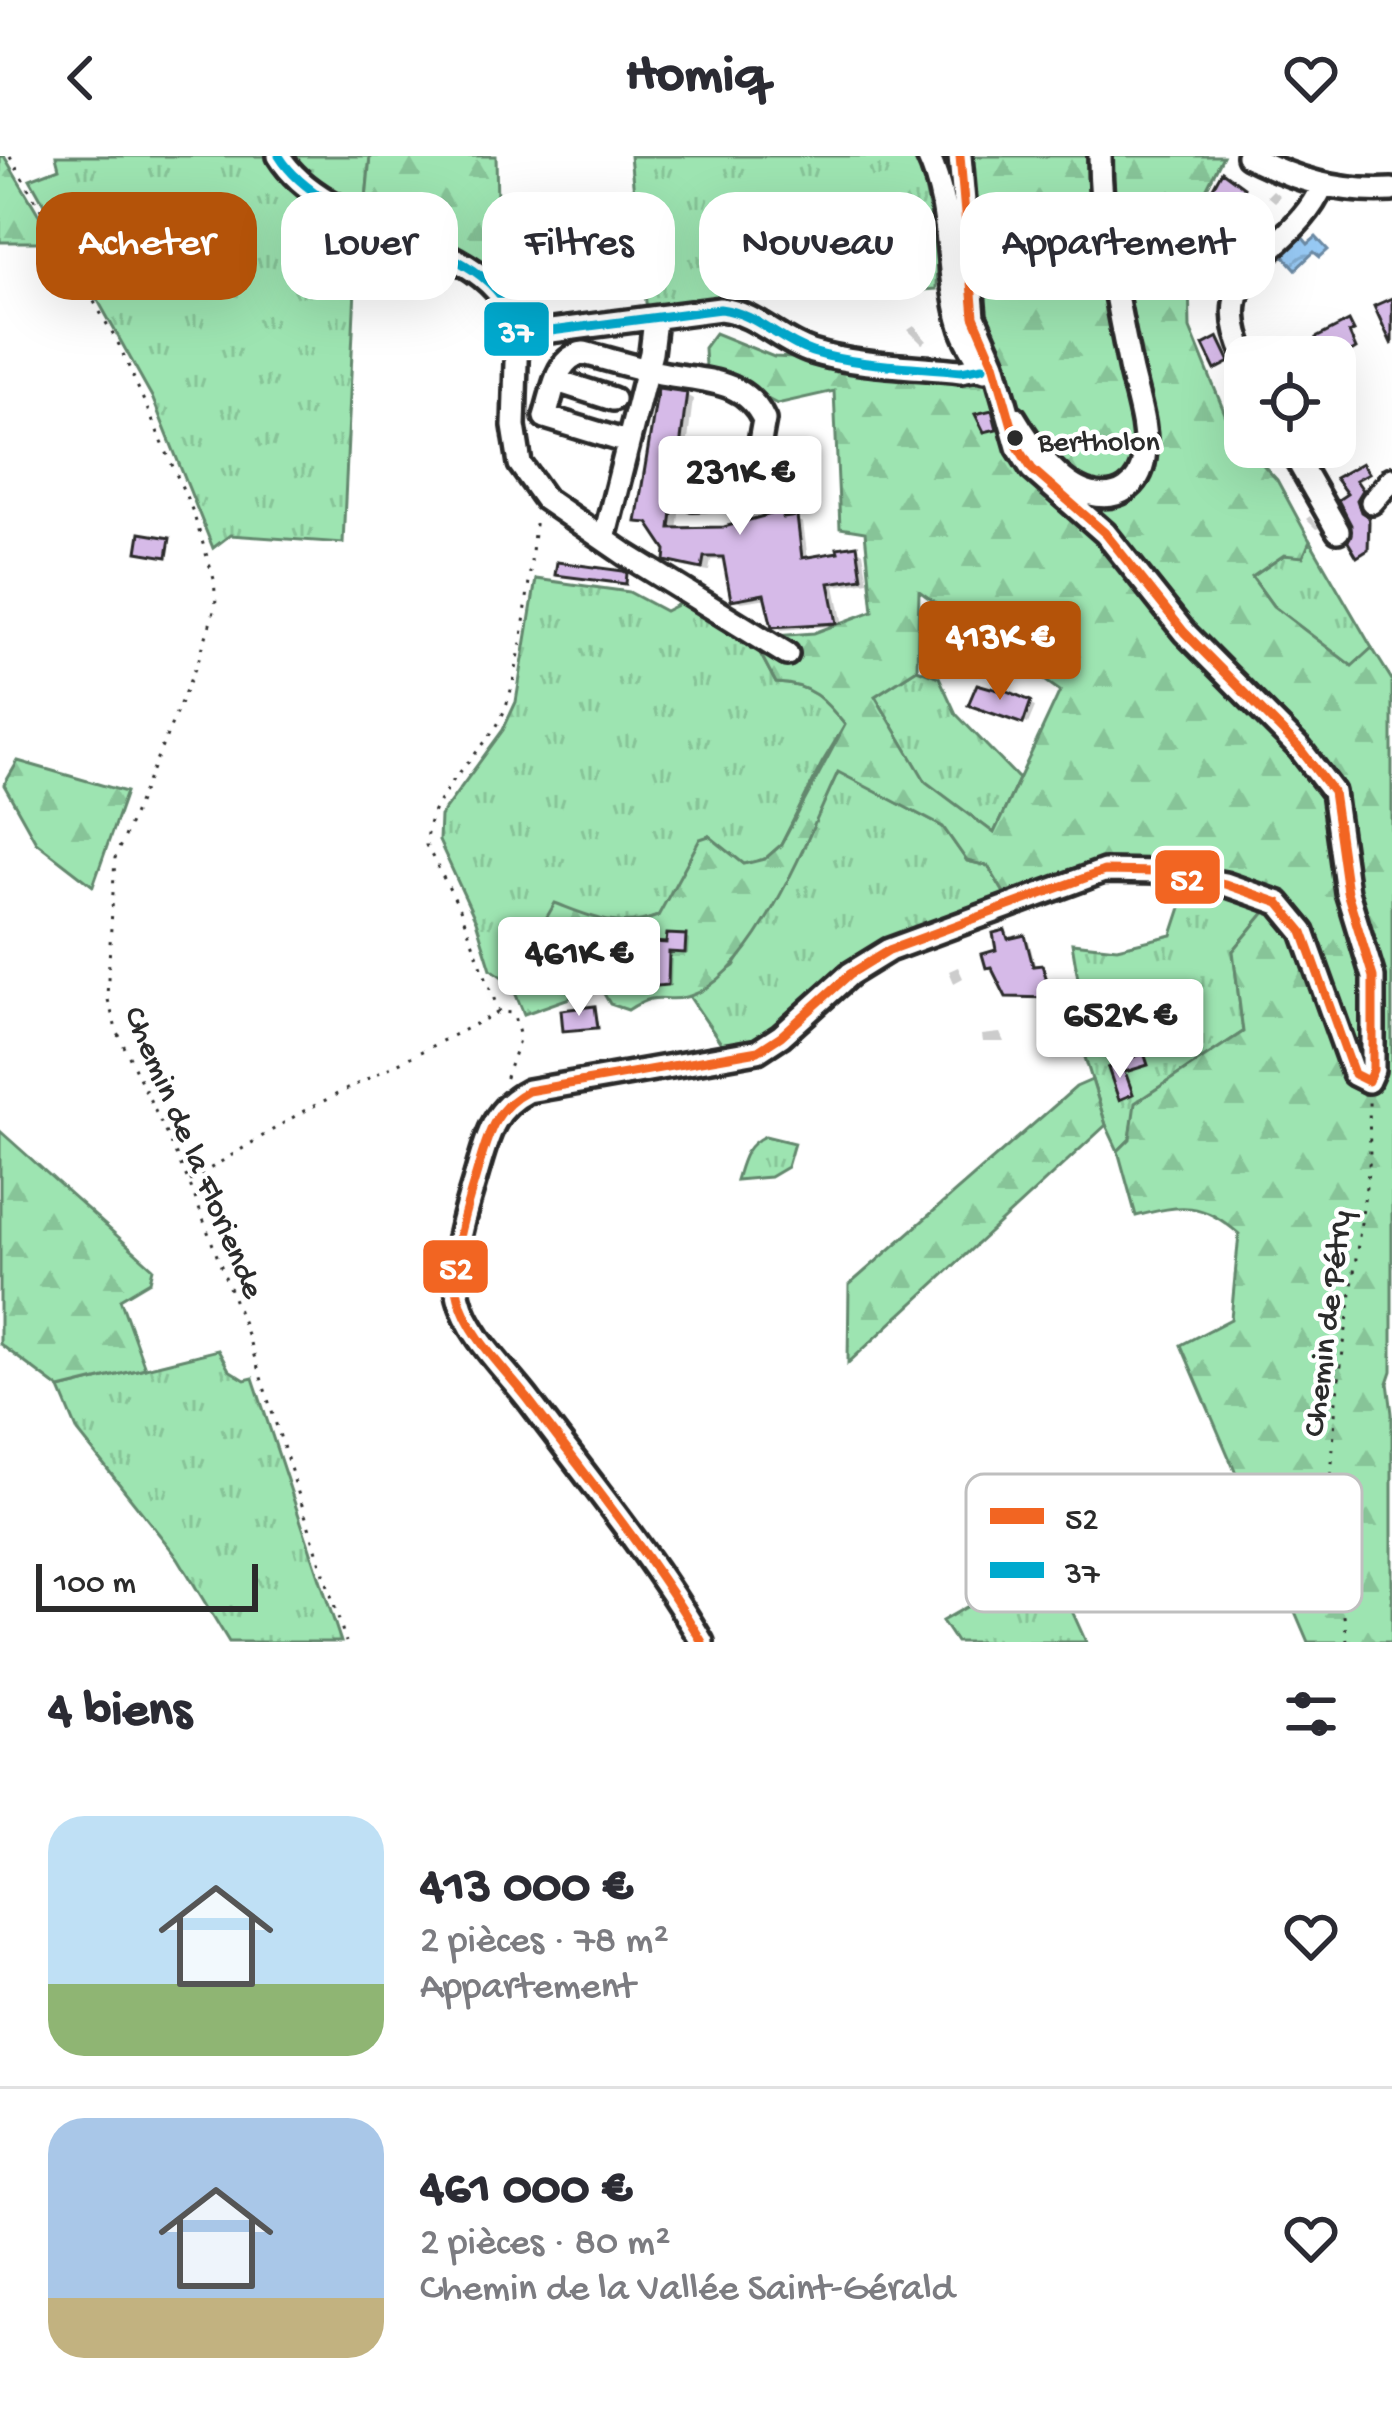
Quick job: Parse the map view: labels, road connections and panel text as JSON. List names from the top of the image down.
{
  "streets": {
    "path": ["Chemin de la Floriende", "Chemin de Pétry"]
  },
  "places": ["Bertholon"],
  "lines": ["transit line 52", "transit line 37"],
  "legend": ["52", "37"],
  "scale_bar": "100 m",
  "page": {
    "header": "Homiq",
    "chip": [
      "Acheter",
      "Louer",
      "Filtres",
      "Nouveau",
      "Appartement"
    ],
    "price": [
      "231K €",
      "413K €",
      "461K €",
      "652K €"
    ],
    "scale": "100 m",
    "heading": "4 biens",
    "list": [
      {
        "name": "413 000 €",
        "note": "2 pièces · 78 m² · Appartement"
      },
      {
        "name": "461 000 €",
        "note": "2 pièces · 80 m² · Chemin de la Vallée Saint-Gérald"
      }
    ]
  }
}
